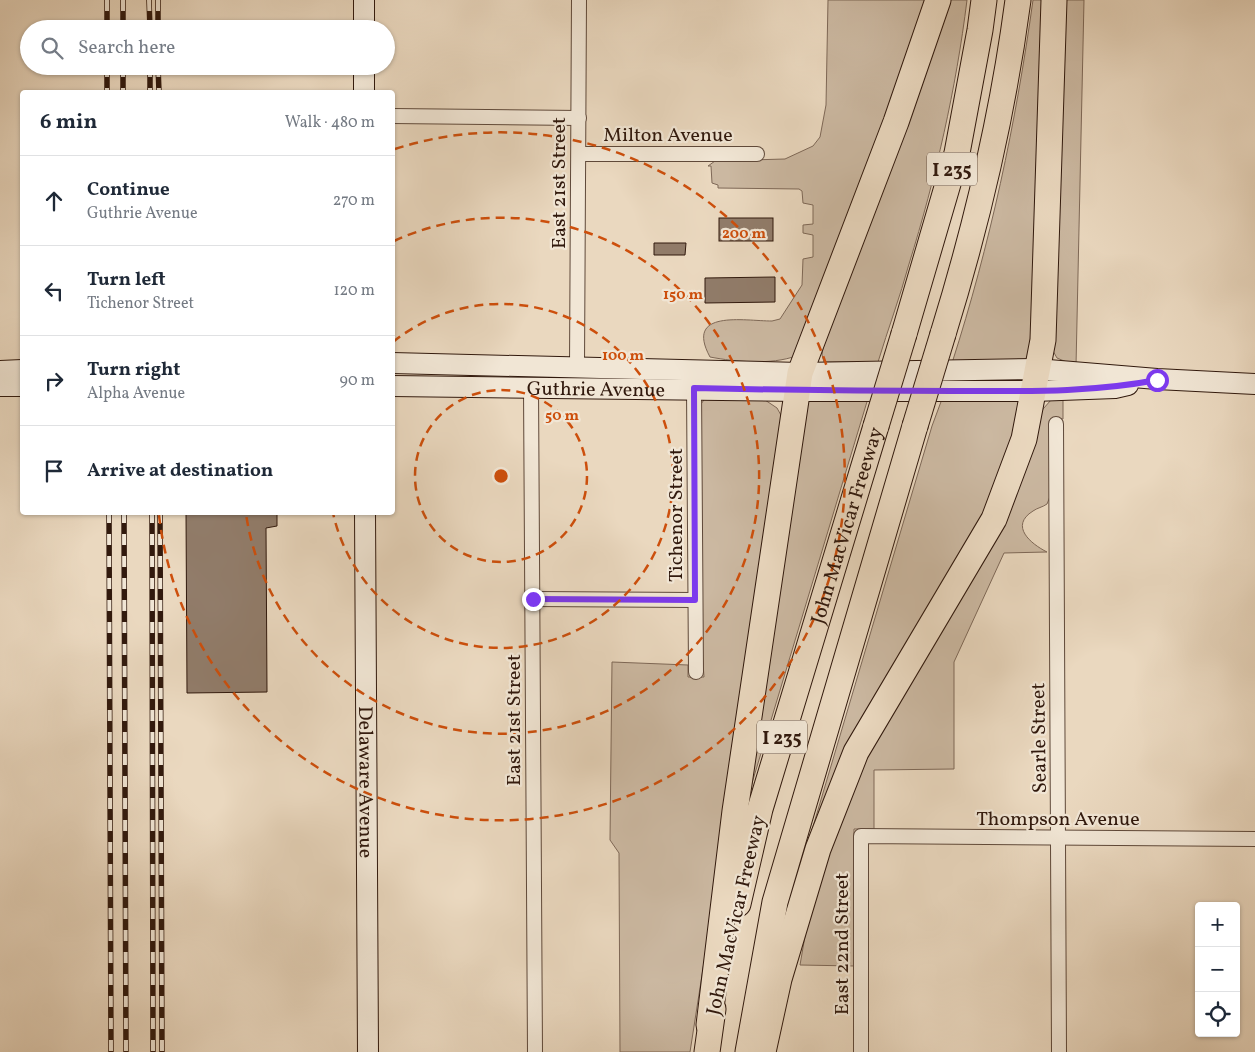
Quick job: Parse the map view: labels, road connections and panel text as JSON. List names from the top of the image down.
{
  "streets": {
    "highway": ["I 235", "John MacVicar Freeway"],
    "main road": ["Guthrie Avenue", "Delaware Avenue"],
    "street": [
      "Milton Avenue",
      "East 21st Street",
      "Tichenor Street",
      "Searle Street",
      "Thompson Avenue",
      "East 22nd Street"
    ]
  },
  "crossings": [
    ["Milton Avenue", "East 21st Street"],
    ["East 21st Street", "Guthrie Avenue"],
    ["Guthrie Avenue", "Tichenor Street"],
    ["Searle Street", "Thompson Avenue"],
    ["Thompson Avenue", "East 22nd Street"]
  ],
  "page": {
    "search": "Search here",
    "heading": ["6 min", "Walk · 480 m"],
    "list": [
      ["Continue", "Guthrie Avenue", "270 m"],
      ["Turn left", "Tichenor Street", "120 m"],
      ["Turn right", "Alpha Avenue", "90 m"],
      "Arrive at destination"
    ],
    "map_buttons": ["+", "−"]
  },
  "rings": [
    "200 m",
    "150 m",
    "100 m",
    "50 m"
  ]
}
